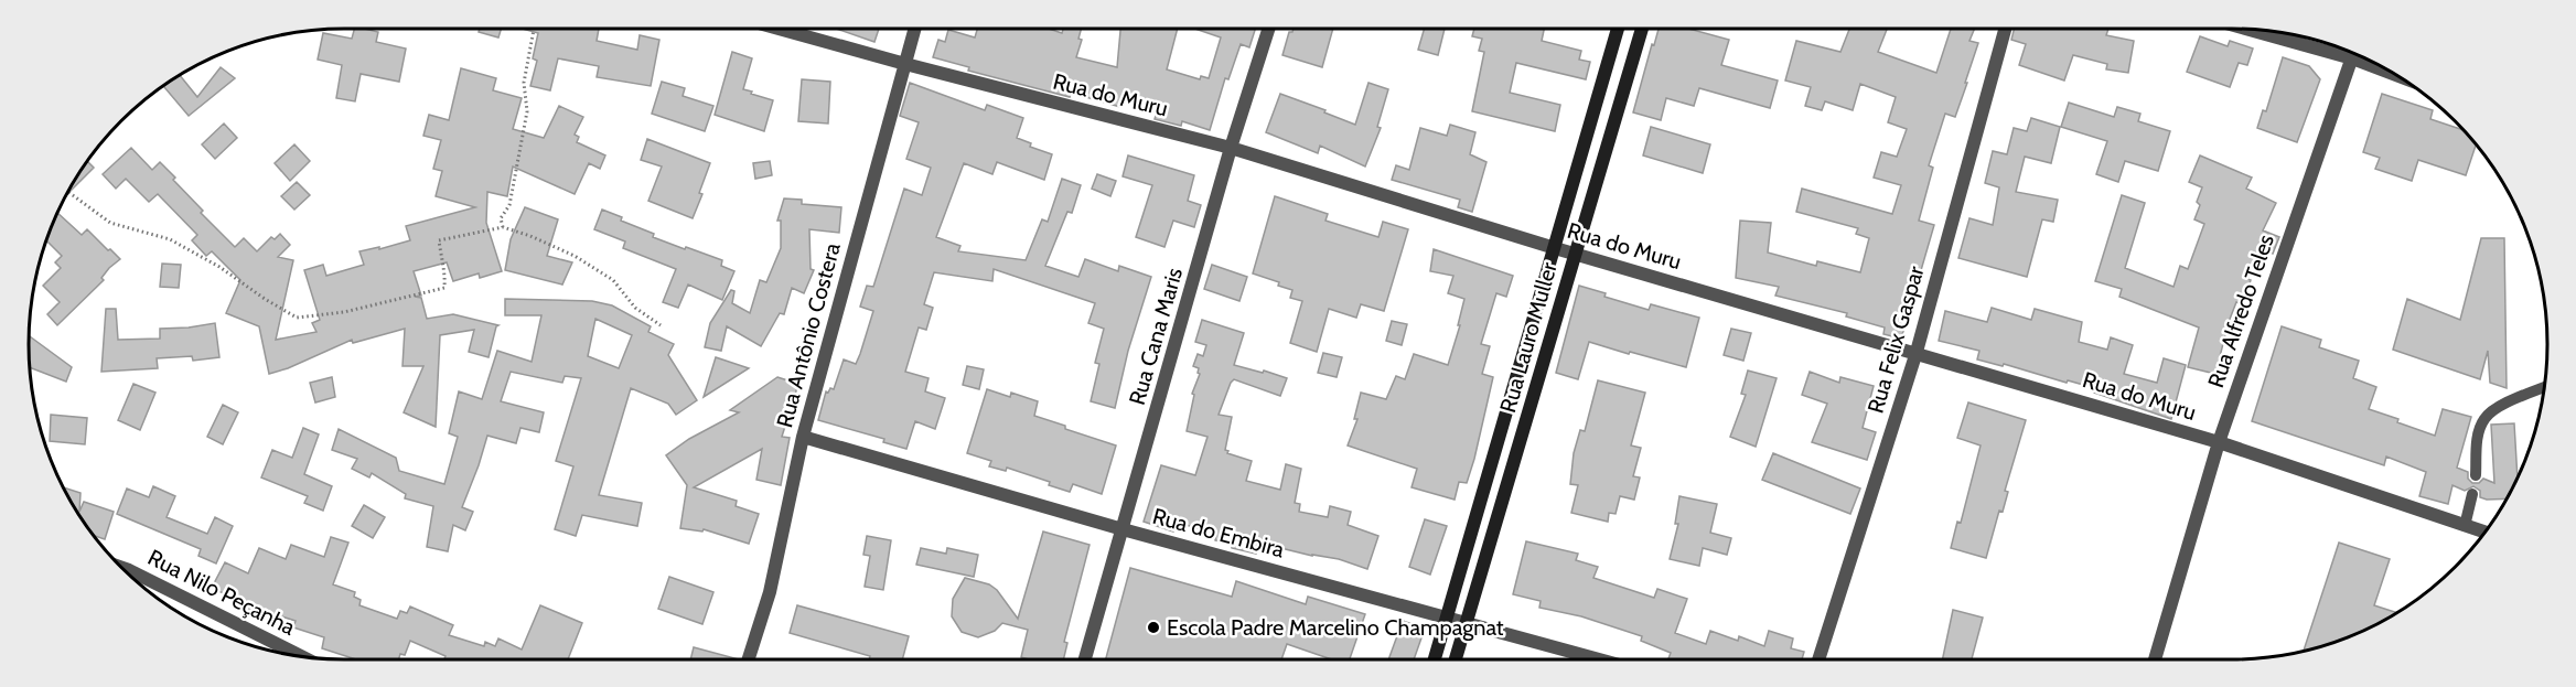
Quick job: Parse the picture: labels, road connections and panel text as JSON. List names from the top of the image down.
{
  "streets": {
    "street": [
      "Rua do Muru",
      "Rua Alfredo Teles",
      "Rua Antônio Costera",
      "Rua Cana Maris",
      "Rua Lauro Muller",
      "Rua Felix Gaspar",
      "Rua do Embira",
      "Rua Nilo Peçanha"
    ]
  },
  "crossings": [
    ["Rua do Muru", "Rua Alfredo Teles"],
    ["Rua do Muru", "Rua Antônio Costera"],
    ["Rua do Muru", "Rua Cana Maris"],
    ["Rua do Muru", "Rua Lauro Muller"],
    ["Rua do Muru", "Rua Felix Gaspar"],
    ["Rua Antônio Costera", "Rua do Embira"],
    ["Rua Cana Maris", "Rua do Embira"],
    ["Rua Lauro Muller", "Rua do Embira"]
  ],
  "places": ["Escola Padre Marcelino Champagnat"]
}
